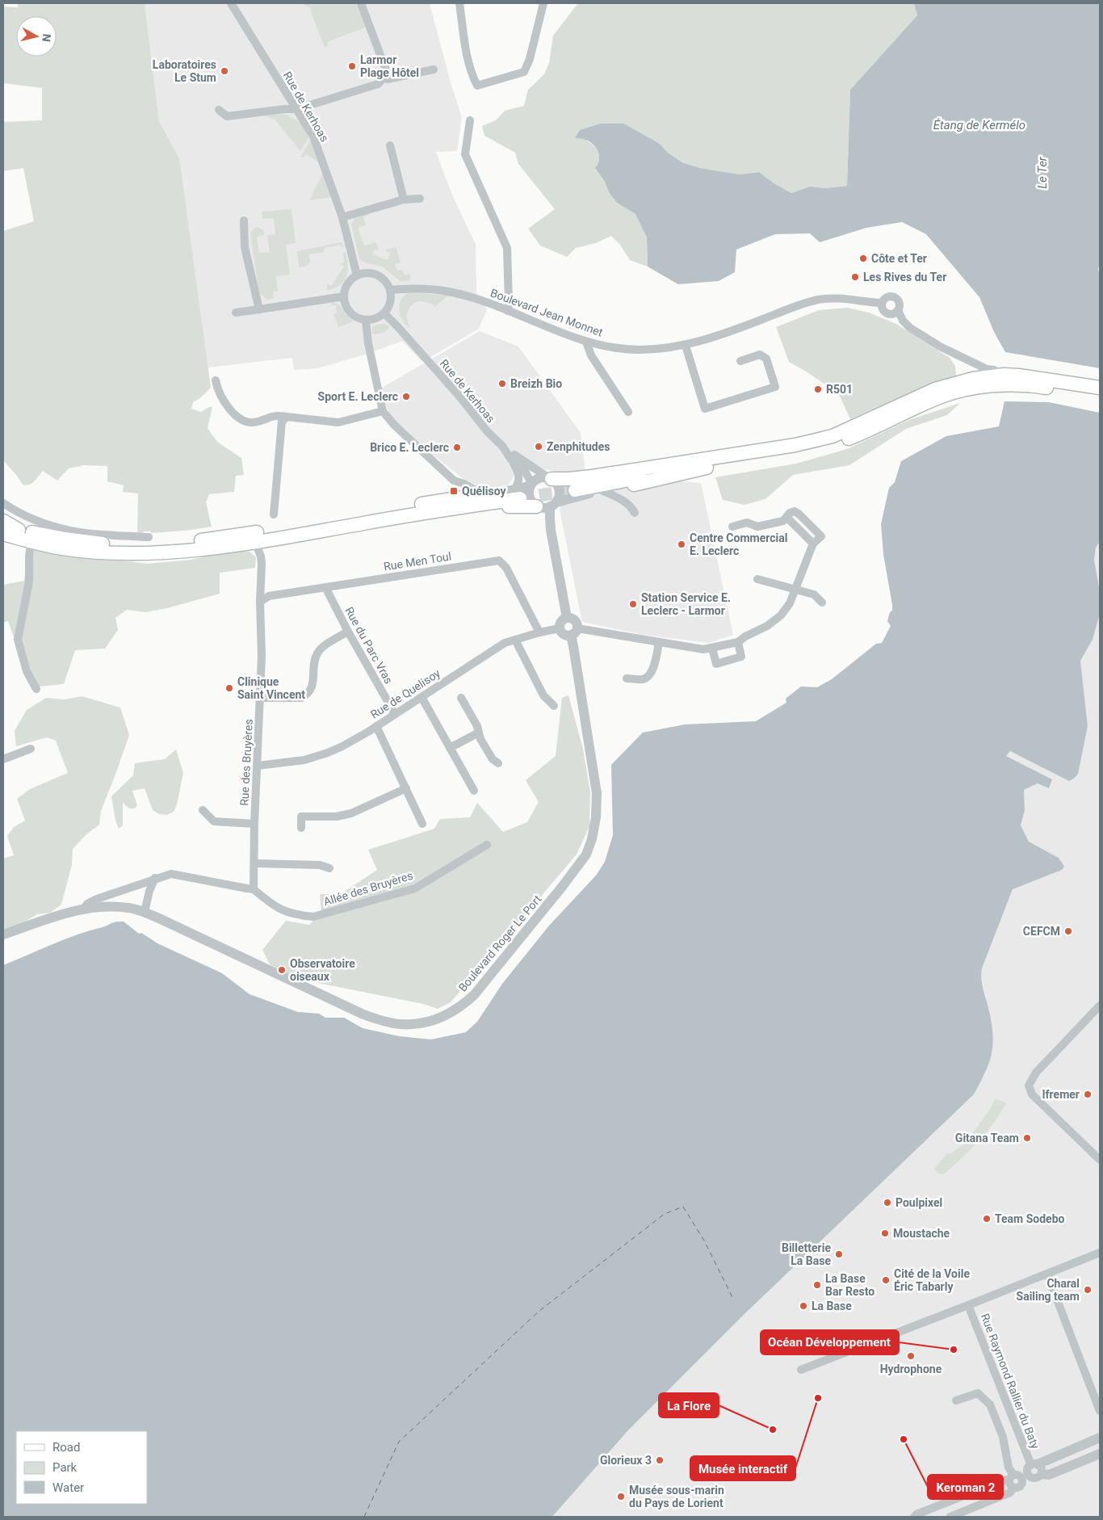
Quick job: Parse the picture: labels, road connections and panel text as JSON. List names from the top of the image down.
{
  "streets": {
    "street": [
      "Rue de Kerhoas",
      "Boulevard Jean Monnet",
      "Rue Men Toul",
      "Rue du Parc Vras",
      "Rue de Quelisoy",
      "Rue des Bruyères",
      "Allée des Bruyères",
      "Boulevard Roger Le Port",
      "Rue Raymond Rallier du Baty"
    ]
  },
  "crossings": [
    ["Rue de Kerhoas", "Boulevard Jean Monnet"],
    ["Rue Men Toul", "Rue du Parc Vras"],
    ["Rue Men Toul", "Rue de Quelisoy"],
    ["Rue Men Toul", "Rue des Bruyères"],
    ["Rue du Parc Vras", "Rue de Quelisoy"],
    ["Rue de Quelisoy", "Rue des Bruyères"],
    ["Rue de Quelisoy", "Boulevard Roger Le Port"],
    ["Rue des Bruyères", "Allée des Bruyères"]
  ],
  "water": ["Étang de Kermélo", "Le Ter"],
  "places": {
    "other": [
      "Larmor Plage Hôtel",
      "Laboratoires Le Stum",
      "Côte et Ter",
      "Les Rives du Ter",
      "Breizh Bio",
      "R501",
      "Sport E. Leclerc",
      "Zenphitudes",
      "Brico E. Leclerc",
      "Centre Commercial E. Leclerc",
      "Station Service E. Leclerc - Larmor",
      "Clinique Saint Vincent",
      "CEFCM",
      "Observatoire oiseaux",
      "Ifremer",
      "Gitana Team",
      "Poulpixel",
      "Team Sodebo",
      "Moustache",
      "Billetterie La Base",
      "Cité de la Voile Éric Tabarly",
      "La Base Bar Resto",
      "Charal Sailing team",
      "La Base",
      "Océan Développement",
      "Hydrophone",
      "Musée interactif",
      "La Flore",
      "Keroman 2",
      "Glorieux 3",
      "Musée sous-marin du Pays de Lorient"
    ],
    "transit": ["Quélisoy"]
  },
  "legend": ["Road", "Park", "Water"],
  "north": "right"
}
